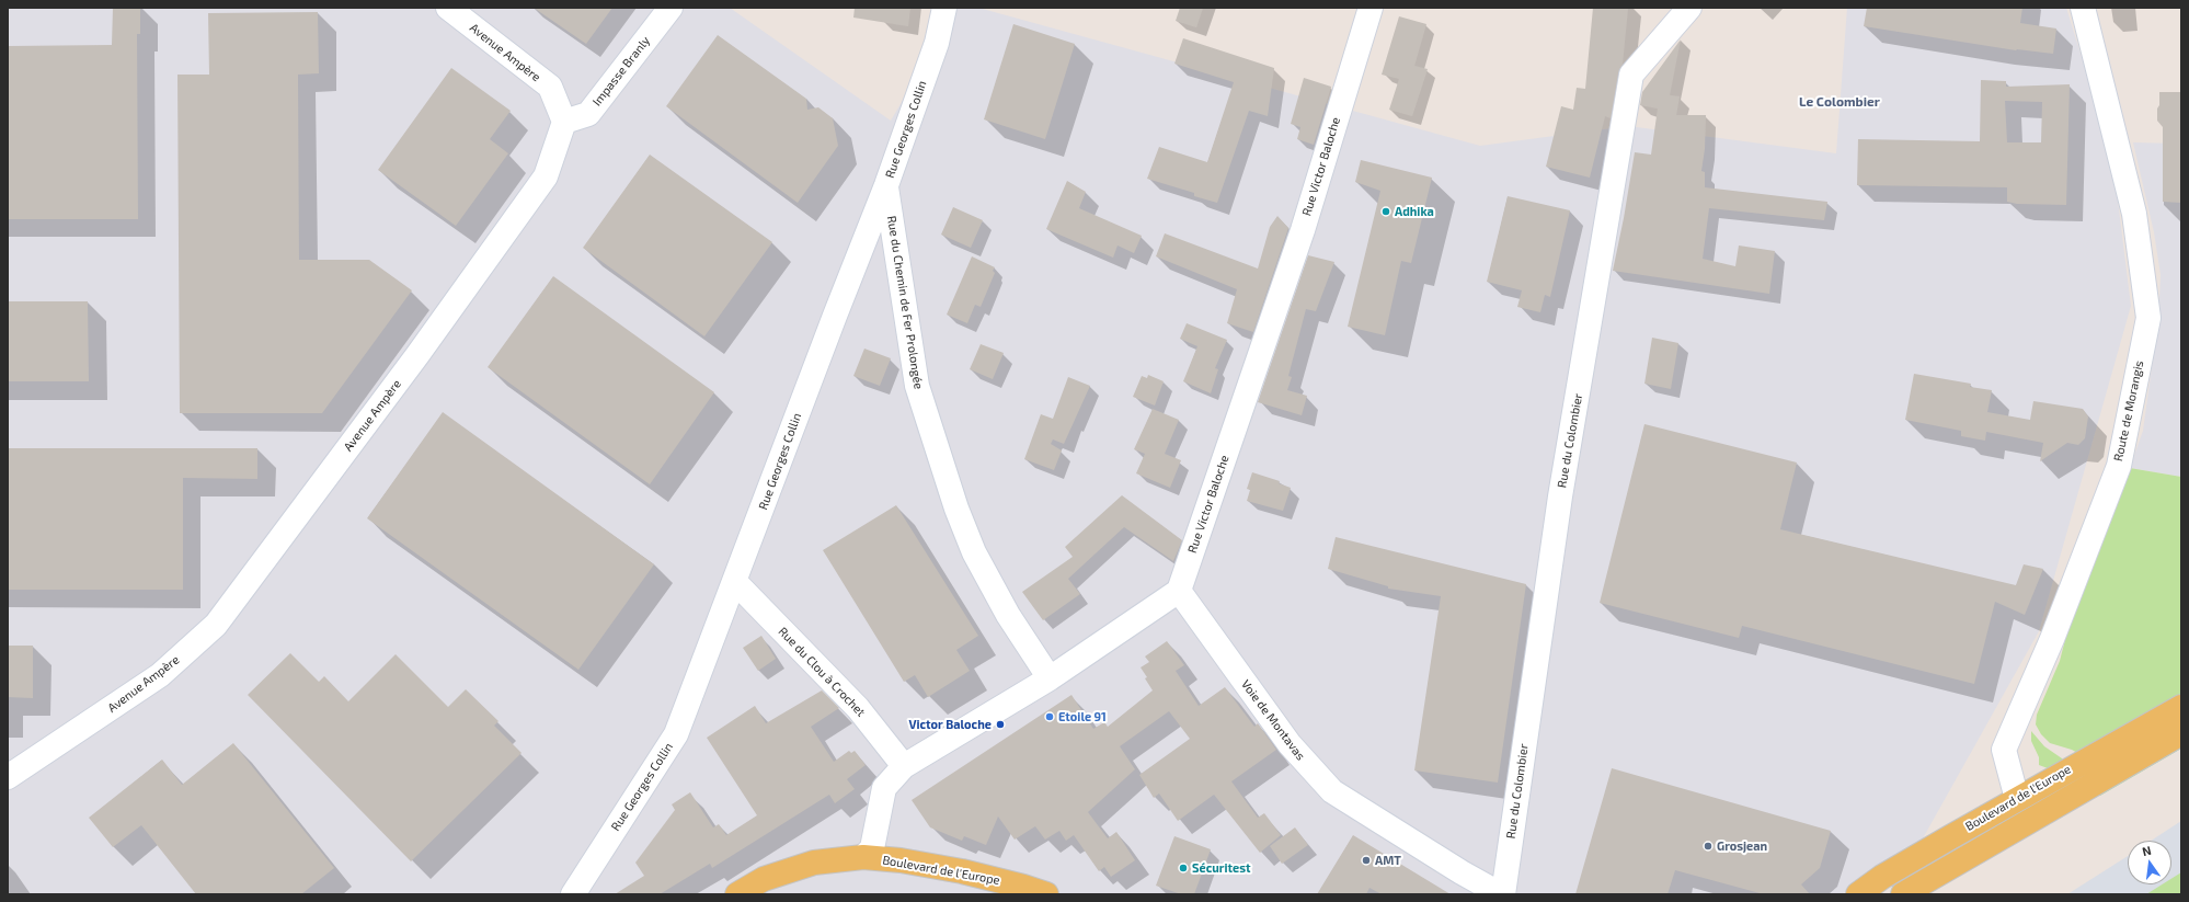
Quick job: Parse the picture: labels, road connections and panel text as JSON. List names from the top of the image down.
{
  "streets": {
    "main road": ["Boulevard de l'Europe"],
    "street": [
      "Avenue Ampère",
      "Impasse Branly",
      "Rue Georges Collin",
      "Rue Victor Baloche",
      "Rue du Chemin de Fer Prolongée",
      "Route de Morangis",
      "Rue du Colombier",
      "Rue du Clou à Crochet",
      "Voie de Montavas"
    ]
  },
  "crossings": [
    ["Avenue Ampère", "Impasse Branly"],
    ["Rue Georges Collin", "Rue du Chemin de Fer Prolongée"],
    ["Rue Georges Collin", "Rue du Clou à Crochet"],
    ["Rue Victor Baloche", "Voie de Montavas"],
    ["Route de Morangis", "Boulevard de l'Europe"],
    ["Rue du Colombier", "Voie de Montavas"]
  ],
  "districts": ["Le Colombier"],
  "places": [
    "Adhika",
    "Etoile 91",
    "Victor Baloche",
    "Grosjean",
    "AMT",
    "Sécuritest"
  ],
  "north": "top"
}
